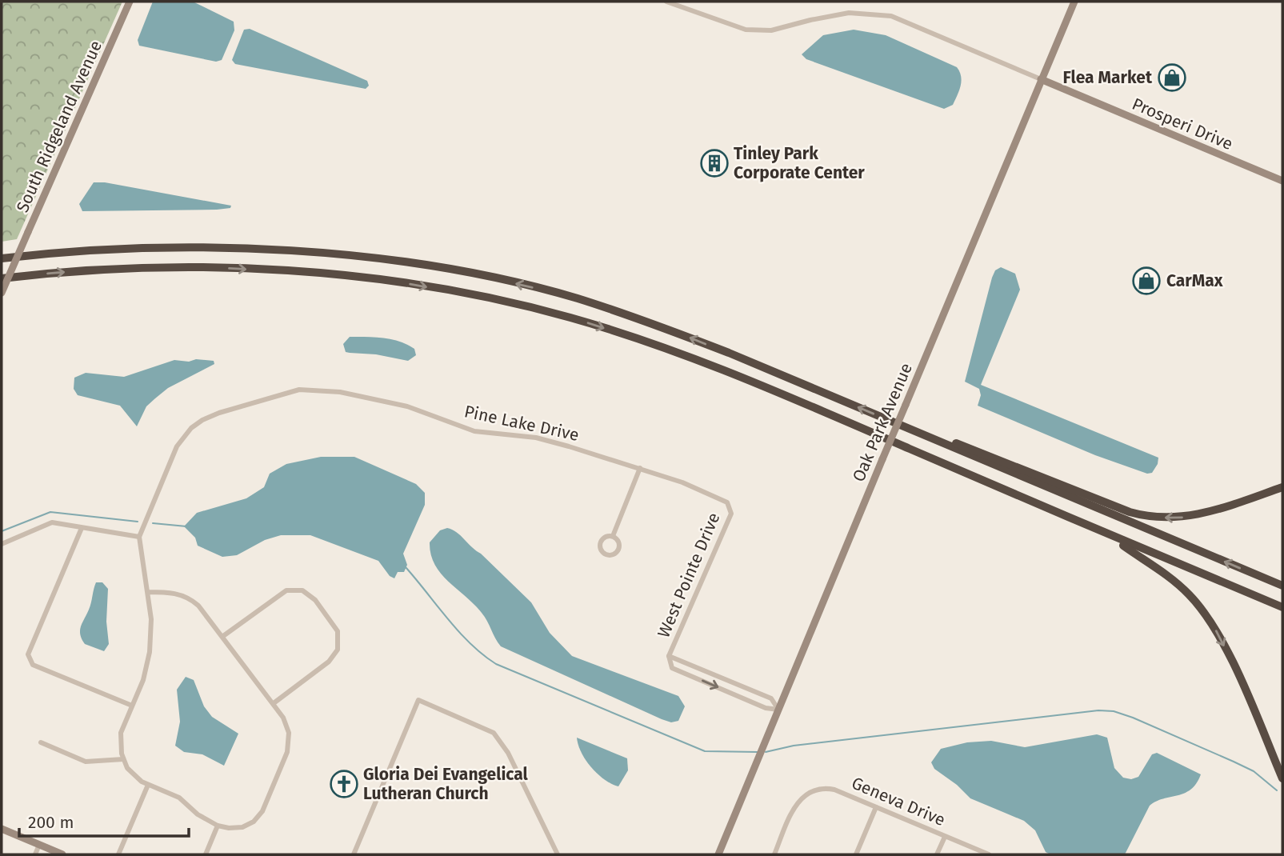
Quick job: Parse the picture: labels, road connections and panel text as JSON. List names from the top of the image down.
{
  "streets": {
    "street": [
      "Prosperi Drive",
      "South Ridgeland Avenue",
      "Oak Park Avenue",
      "Pine Lake Drive",
      "West Pointe Drive",
      "Geneva Drive"
    ]
  },
  "crossings": [
    ["Prosperi Drive", "Oak Park Avenue"],
    ["Oak Park Avenue", "West Pointe Drive"],
    ["Pine Lake Drive", "West Pointe Drive"]
  ],
  "places": {
    "shop": ["Flea Market", "CarMax"],
    "building": ["Tinley Park Corporate Center"],
    "church": ["Gloria Dei Evangelical Lutheran Church"]
  },
  "scale_bar": "200 m"
}
